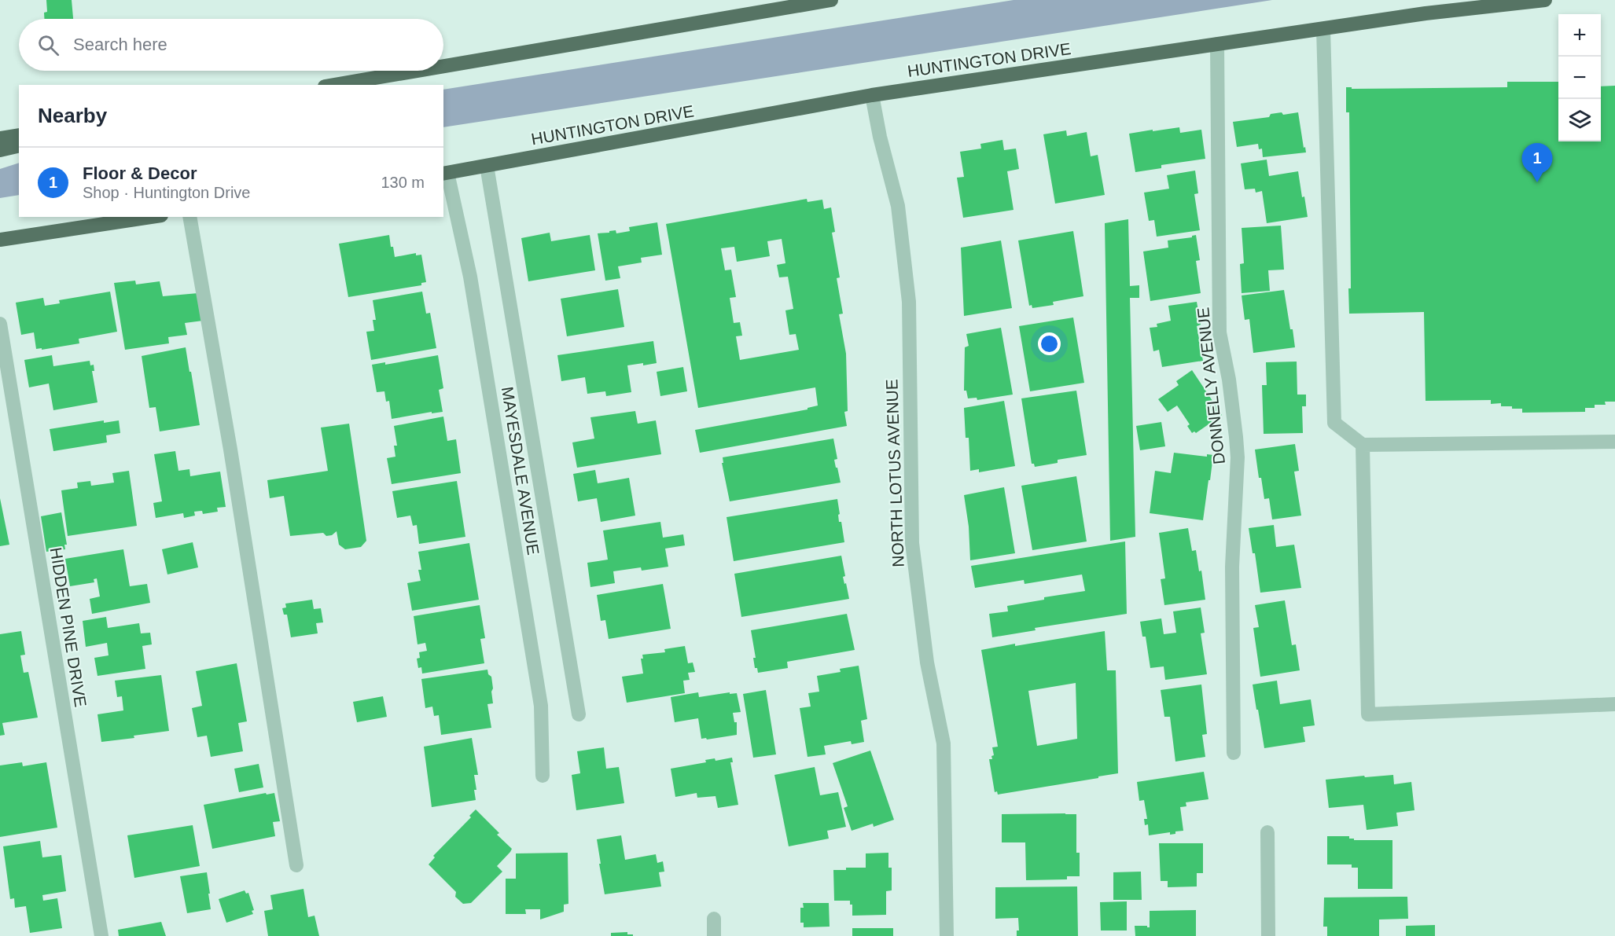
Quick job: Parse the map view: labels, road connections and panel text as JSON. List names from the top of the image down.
{
  "streets": {
    "main road": ["HUNTINGTON DRIVE"],
    "street": [
      "DONNELLY AVENUE",
      "MAYESDALE AVENUE",
      "NORTH LOTUS AVENUE",
      "HIDDEN PINE DRIVE"
    ]
  },
  "crossings": [
    ["HUNTINGTON DRIVE", "DONNELLY AVENUE"],
    ["HUNTINGTON DRIVE", "MAYESDALE AVENUE"],
    ["HUNTINGTON DRIVE", "NORTH LOTUS AVENUE"]
  ],
  "page": {
    "map_buttons": ["+", "−"],
    "search": "Search here",
    "heading": "Nearby",
    "pins": "1",
    "list": [
      {
        "mark": "1",
        "name": "Floor & Decor",
        "note": "Shop · Huntington Drive",
        "value": "130 m"
      }
    ]
  }
}
